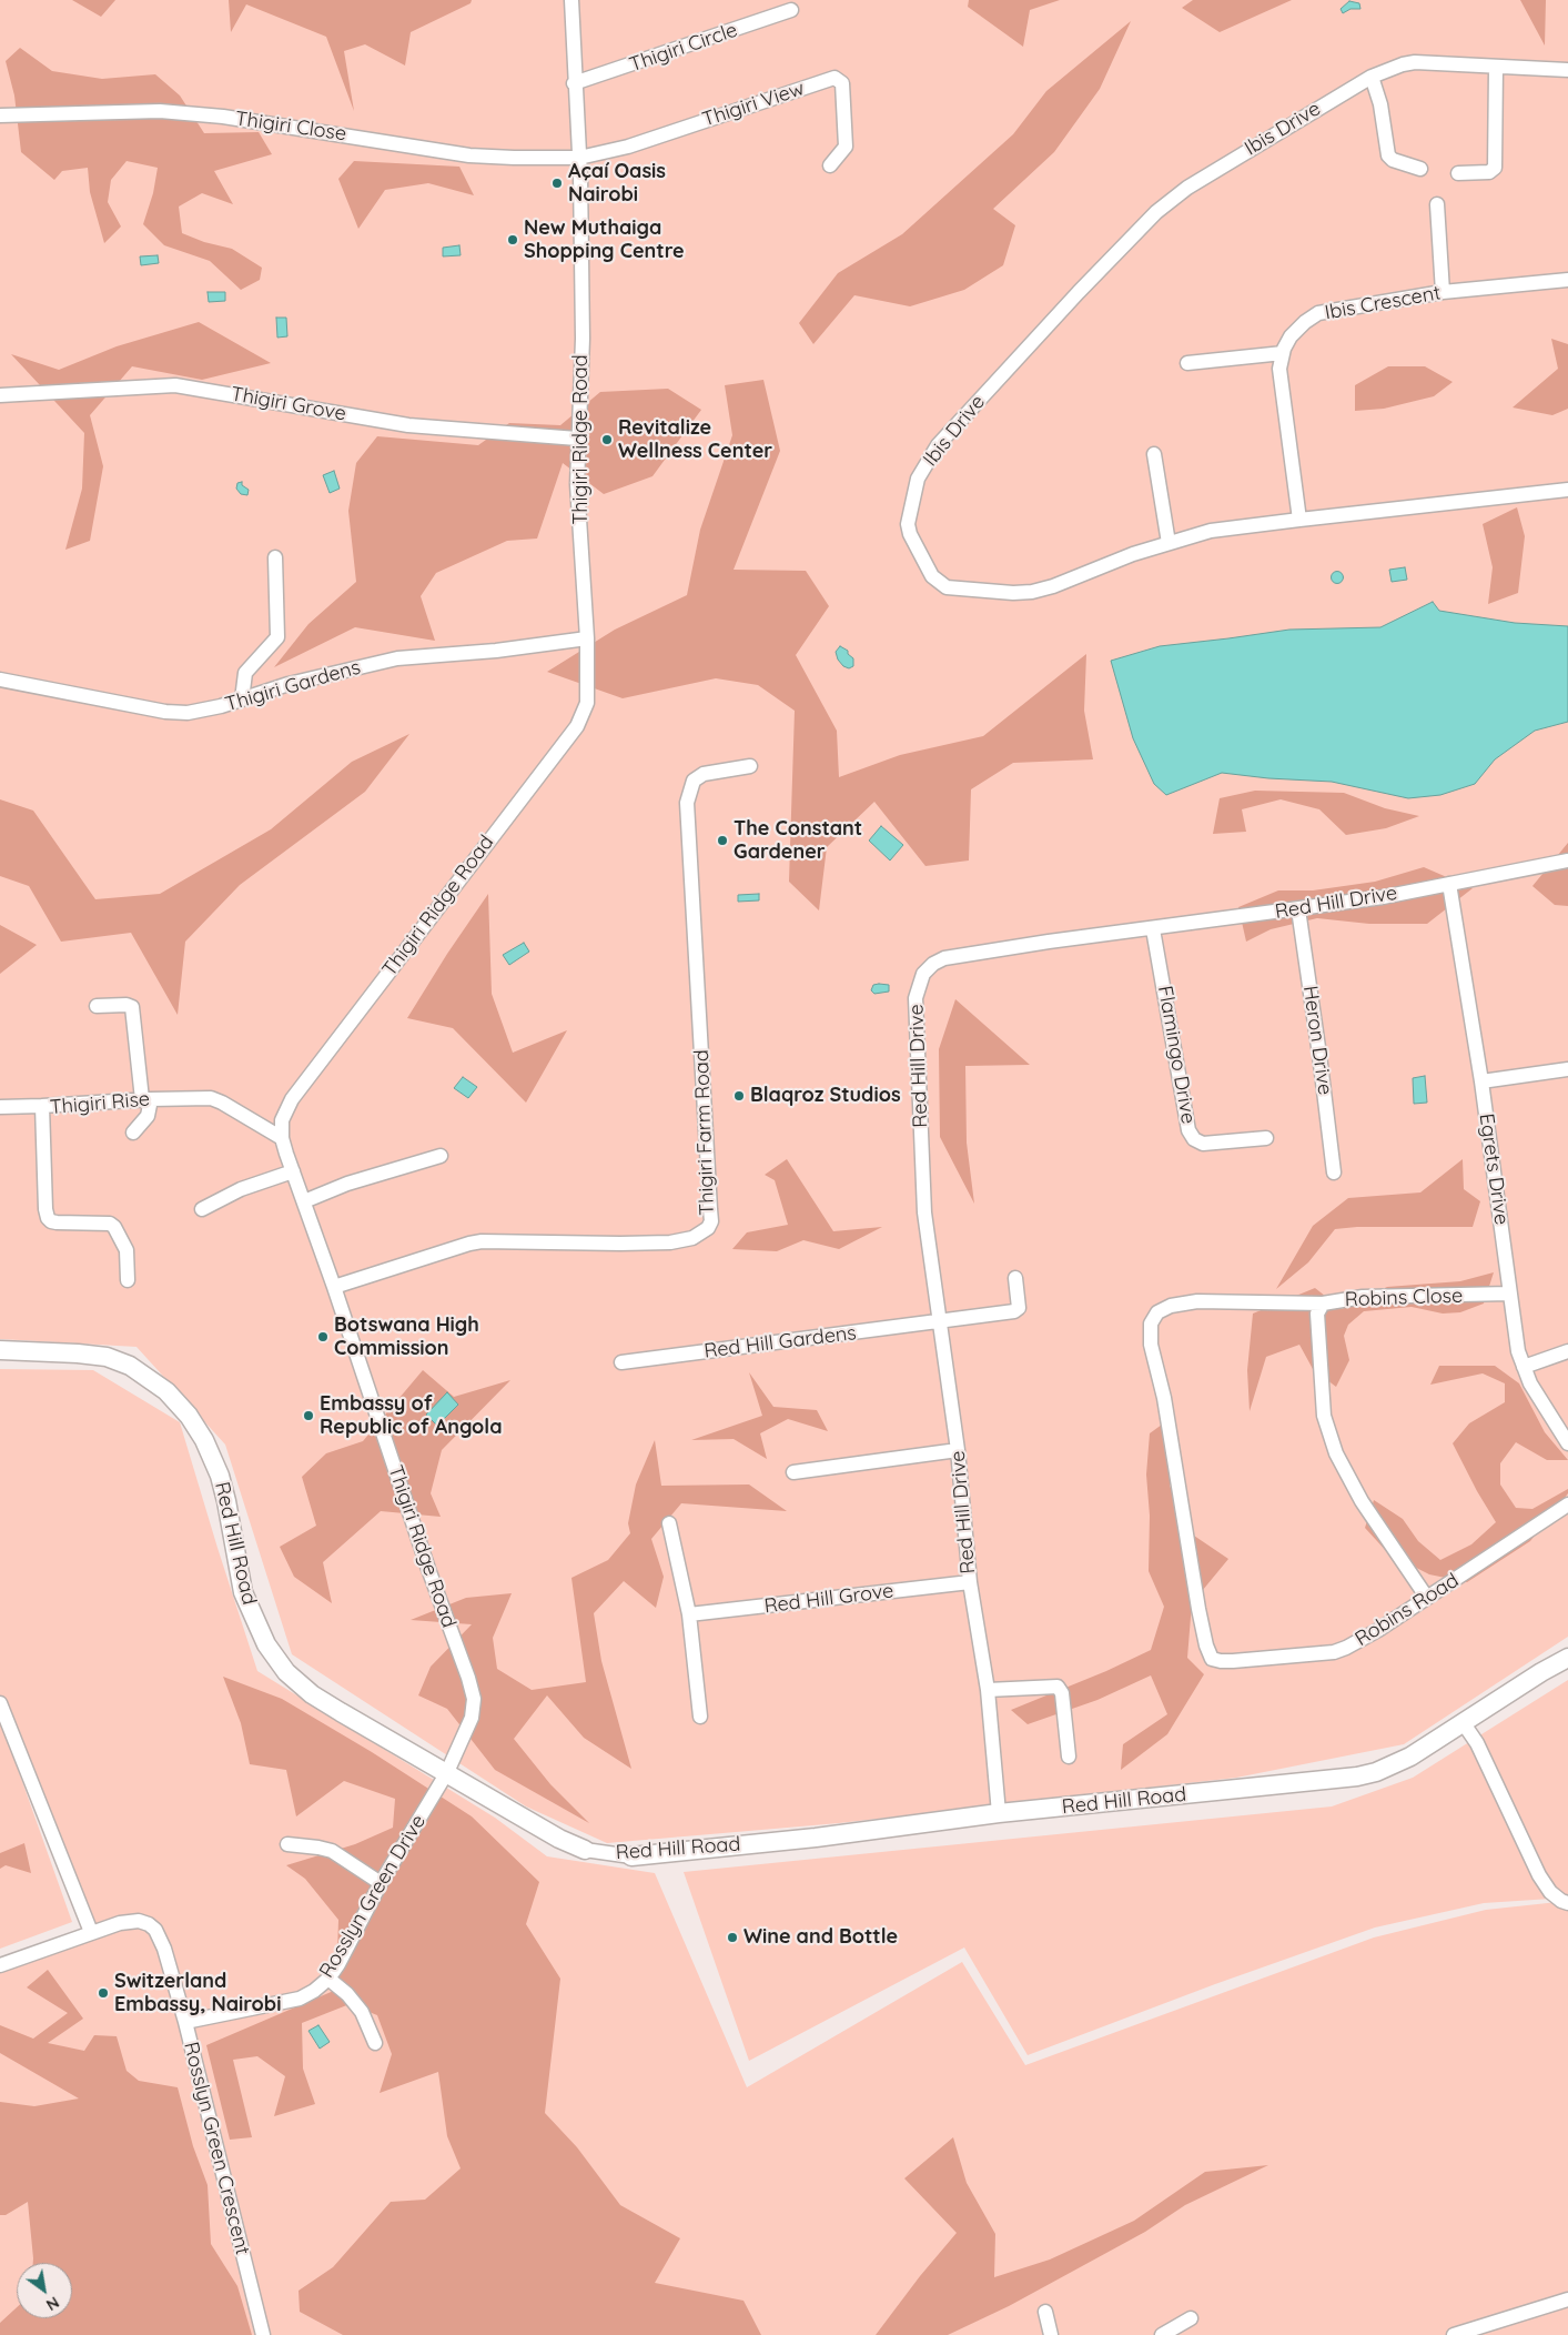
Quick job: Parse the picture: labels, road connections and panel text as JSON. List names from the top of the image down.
{
  "streets": {
    "main road": ["Red Hill Road"],
    "street": [
      "Thigiri Circle",
      "Thigiri View",
      "Thigiri Close",
      "Ibis Drive",
      "Ibis Crescent",
      "Thigiri Grove",
      "Thigiri Ridge Road",
      "Thigiri Gardens",
      "Red Hill Drive",
      "Heron Drive",
      "Flamingo Drive",
      "Thigiri Rise",
      "Thigiri Farm Road",
      "Egrets Drive",
      "Robins Close",
      "Red Hill Gardens",
      "Red Hill Grove",
      "Robins Road",
      "Rosslyn Green Drive",
      "Rosslyn Green Crescent"
    ]
  },
  "crossings": [
    ["Thigiri Circle", "Thigiri Ridge Road"],
    ["Thigiri View", "Thigiri Close"],
    ["Thigiri View", "Thigiri Ridge Road"],
    ["Thigiri Close", "Thigiri Ridge Road"],
    ["Ibis Drive", "Ibis Crescent"],
    ["Thigiri Grove", "Thigiri Ridge Road"],
    ["Thigiri Ridge Road", "Thigiri Gardens"],
    ["Thigiri Ridge Road", "Thigiri Rise"],
    ["Thigiri Ridge Road", "Thigiri Farm Road"],
    ["Thigiri Ridge Road", "Red Hill Road"],
    ["Thigiri Ridge Road", "Rosslyn Green Drive"],
    ["Red Hill Drive", "Heron Drive"],
    ["Red Hill Drive", "Flamingo Drive"],
    ["Red Hill Drive", "Egrets Drive"],
    ["Red Hill Drive", "Red Hill Gardens"],
    ["Red Hill Drive", "Red Hill Road"],
    ["Red Hill Drive", "Red Hill Grove"],
    ["Egrets Drive", "Robins Close"],
    ["Robins Close", "Robins Road"],
    ["Red Hill Road", "Rosslyn Green Drive"],
    ["Rosslyn Green Drive", "Rosslyn Green Crescent"]
  ],
  "places": [
    "Açaí Oasis Nairobi",
    "New Muthaiga Shopping Centre",
    "Revitalize Wellness Center",
    "The Constant Gardener",
    "Blaqroz Studios",
    "Botswana High Commission",
    "Embassy of Republic of Angola",
    "Wine and Bottle",
    "Switzerland Embassy, Nairobi"
  ],
  "north": "bottom right"
}
